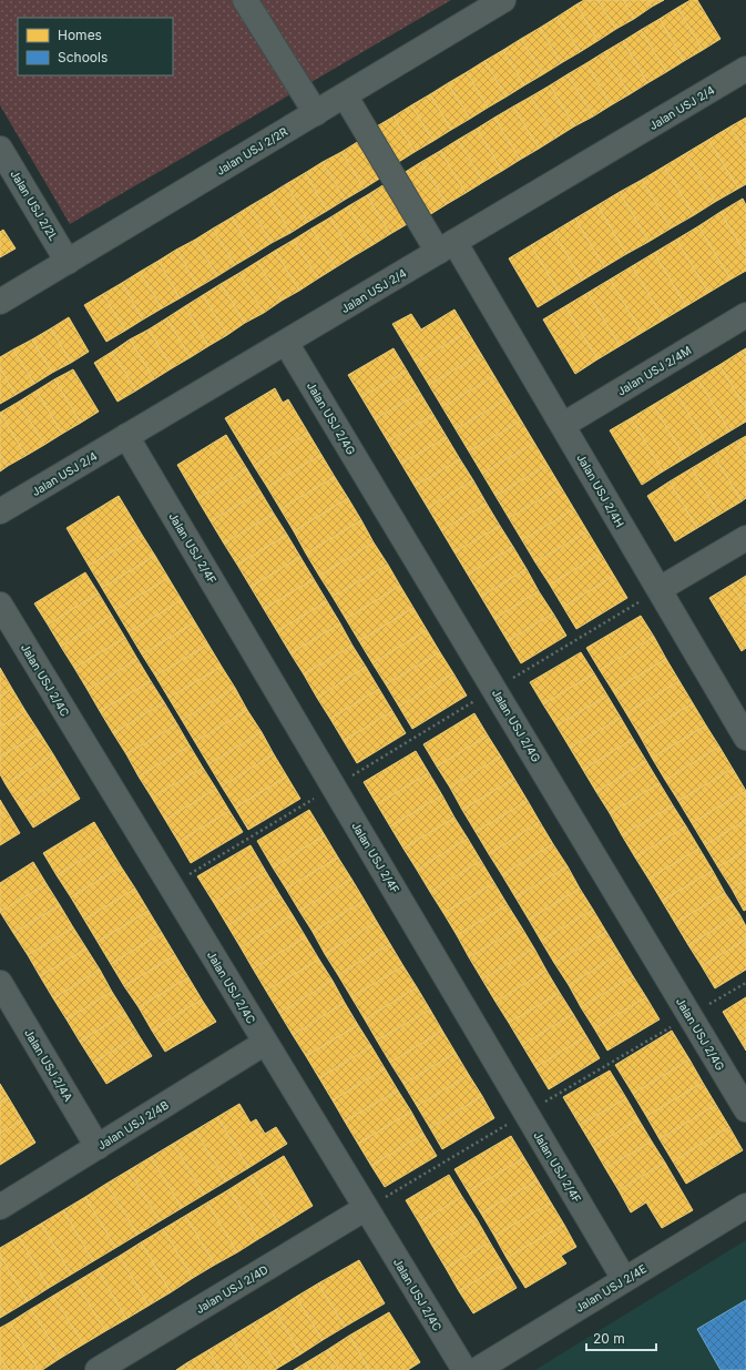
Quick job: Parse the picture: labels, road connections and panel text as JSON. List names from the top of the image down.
{
  "streets": {
    "street": [
      "Jalan USJ 2/4",
      "Jalan USJ 2/2R",
      "Jalan USJ 2/2L",
      "Jalan USJ 2/4M",
      "Jalan USJ 2/4G",
      "Jalan USJ 2/4H",
      "Jalan USJ 2/4F",
      "Jalan USJ 2/4C",
      "Jalan USJ 2/4A",
      "Jalan USJ 2/4B",
      "Jalan USJ 2/4E",
      "Jalan USJ 2/4D"
    ]
  },
  "crossings": [
    ["Jalan USJ 2/4", "Jalan USJ 2/4G"],
    ["Jalan USJ 2/4", "Jalan USJ 2/4H"],
    ["Jalan USJ 2/4", "Jalan USJ 2/4F"],
    ["Jalan USJ 2/2R", "Jalan USJ 2/2L"],
    ["Jalan USJ 2/2R", "Jalan USJ 2/4H"],
    ["Jalan USJ 2/4M", "Jalan USJ 2/4H"],
    ["Jalan USJ 2/4F", "Jalan USJ 2/4E"],
    ["Jalan USJ 2/4C", "Jalan USJ 2/4B"],
    ["Jalan USJ 2/4C", "Jalan USJ 2/4D"],
    ["Jalan USJ 2/4A", "Jalan USJ 2/4B"]
  ],
  "legend": ["Homes", "Schools"],
  "scale_bar": "20 m"
}
